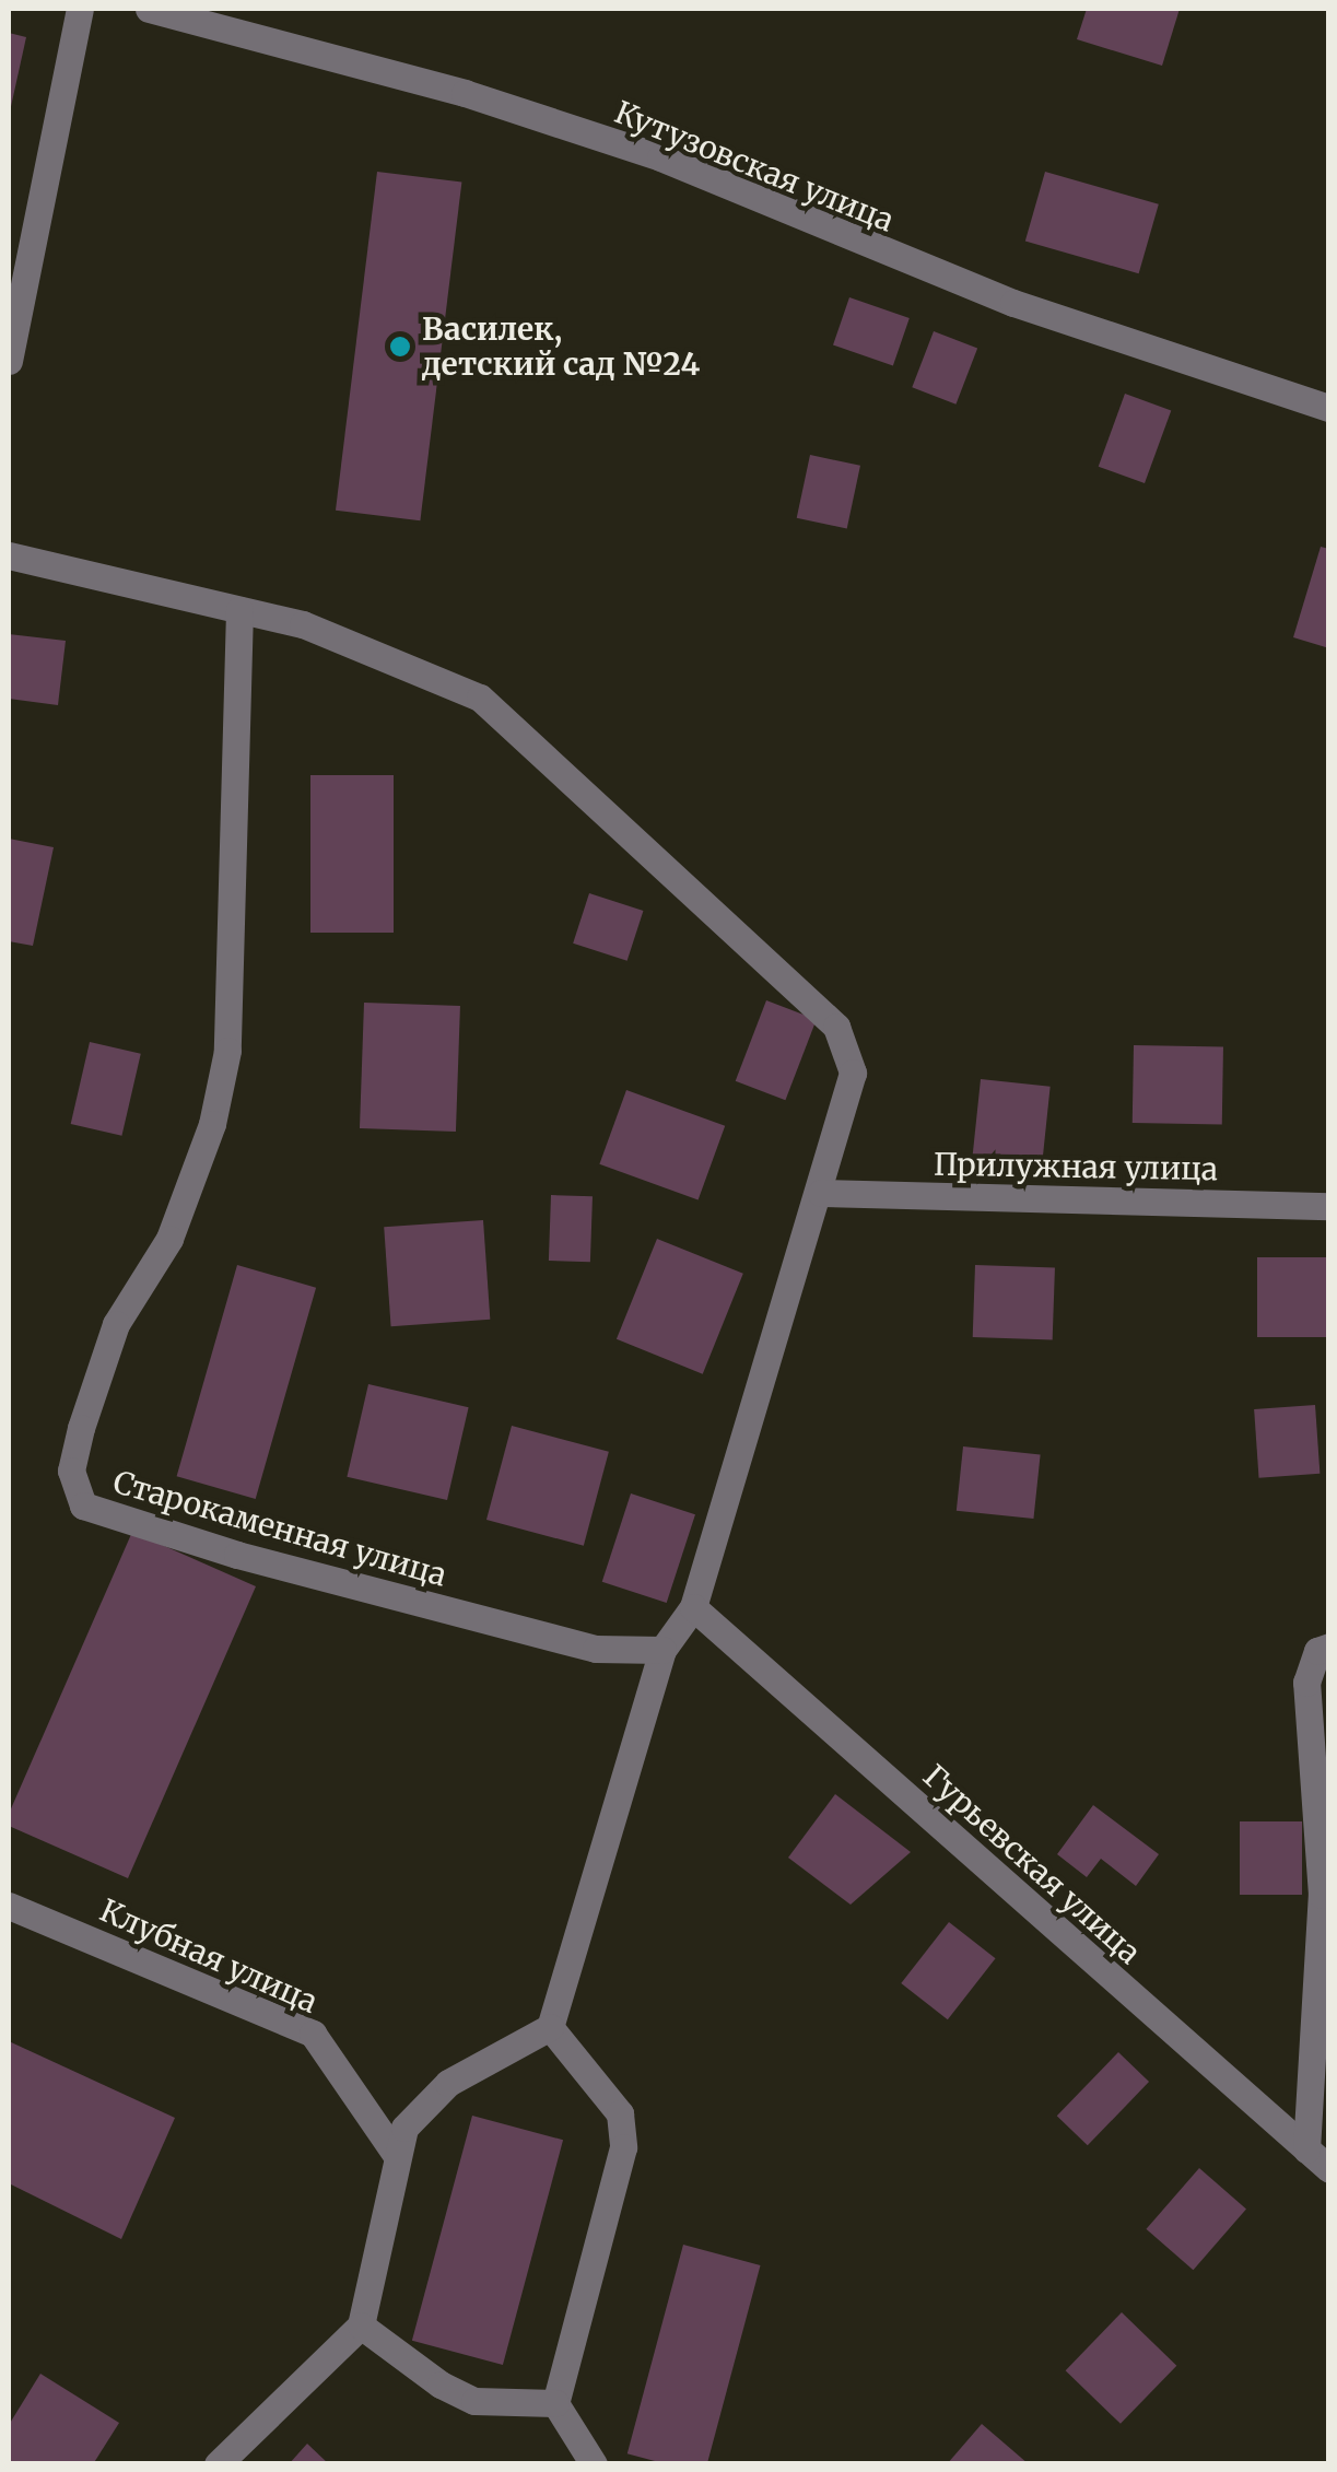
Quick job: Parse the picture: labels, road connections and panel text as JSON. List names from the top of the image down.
{
  "streets": {
    "street": [
      "Кутузовская улица",
      "Прилужная улица",
      "Старокаменная улица",
      "Гурьевская улица",
      "Клубная улица"
    ]
  },
  "places": ["Василек, детский сад №24"]
}
